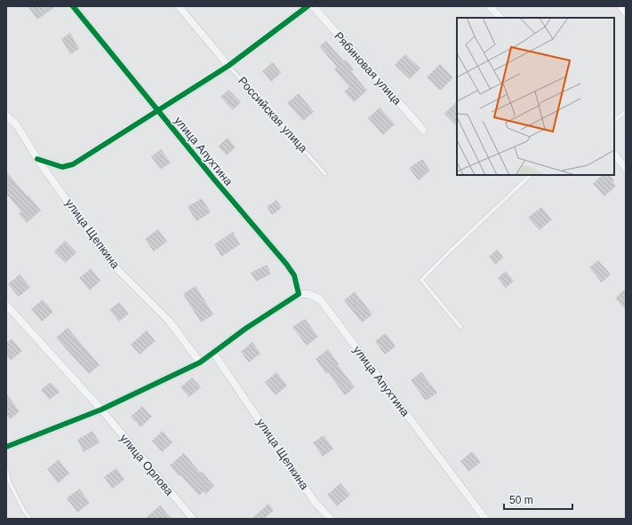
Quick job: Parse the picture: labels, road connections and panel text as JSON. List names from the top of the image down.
{
  "streets": {
    "street": [
      "Рябиновая улица",
      "Российская улица",
      "улица Апухтина",
      "улица Щепкина",
      "улица Орлова"
    ]
  },
  "scale_bar": "50 m"
}
